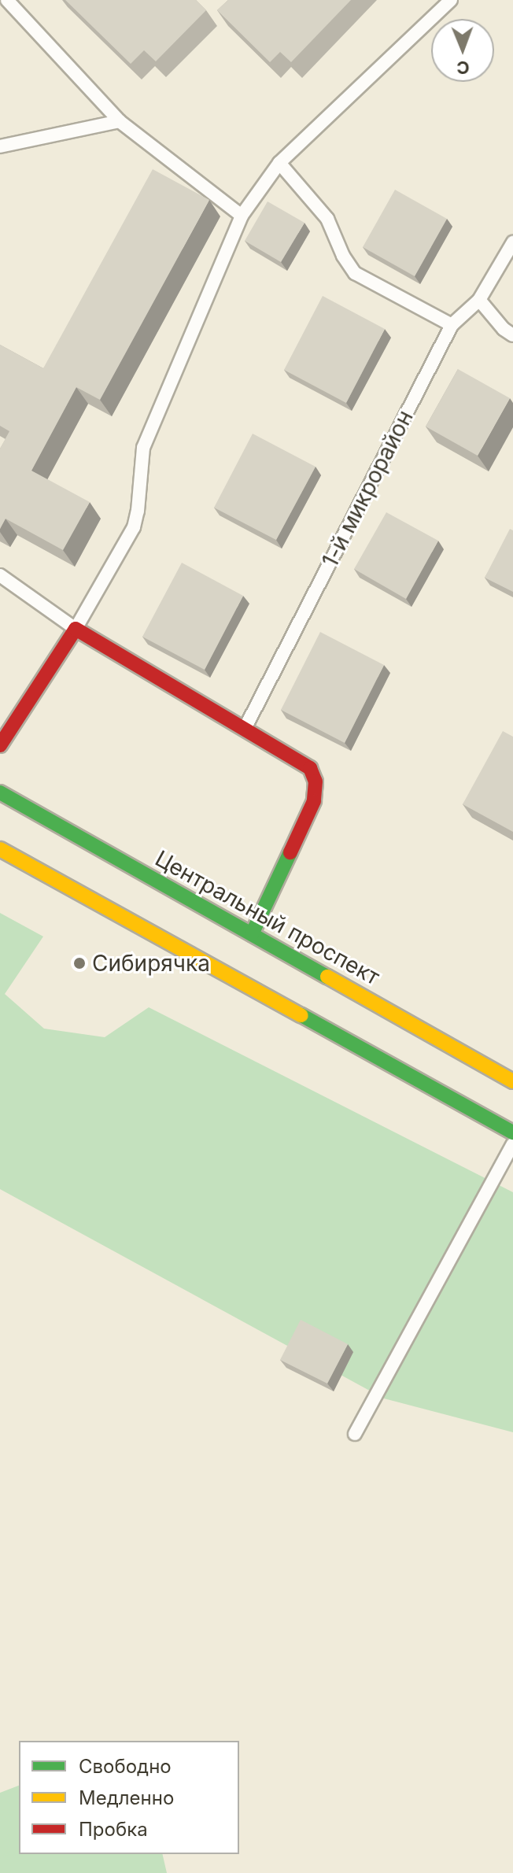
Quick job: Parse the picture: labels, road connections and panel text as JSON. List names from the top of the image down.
{
  "streets": {
    "main road": ["Центральный проспект"],
    "lane": ["1-й микрорайон"]
  },
  "places": ["Сибирячка"],
  "legend": ["Свободно", "Медленно", "Пробка"],
  "north": "bottom"
}
